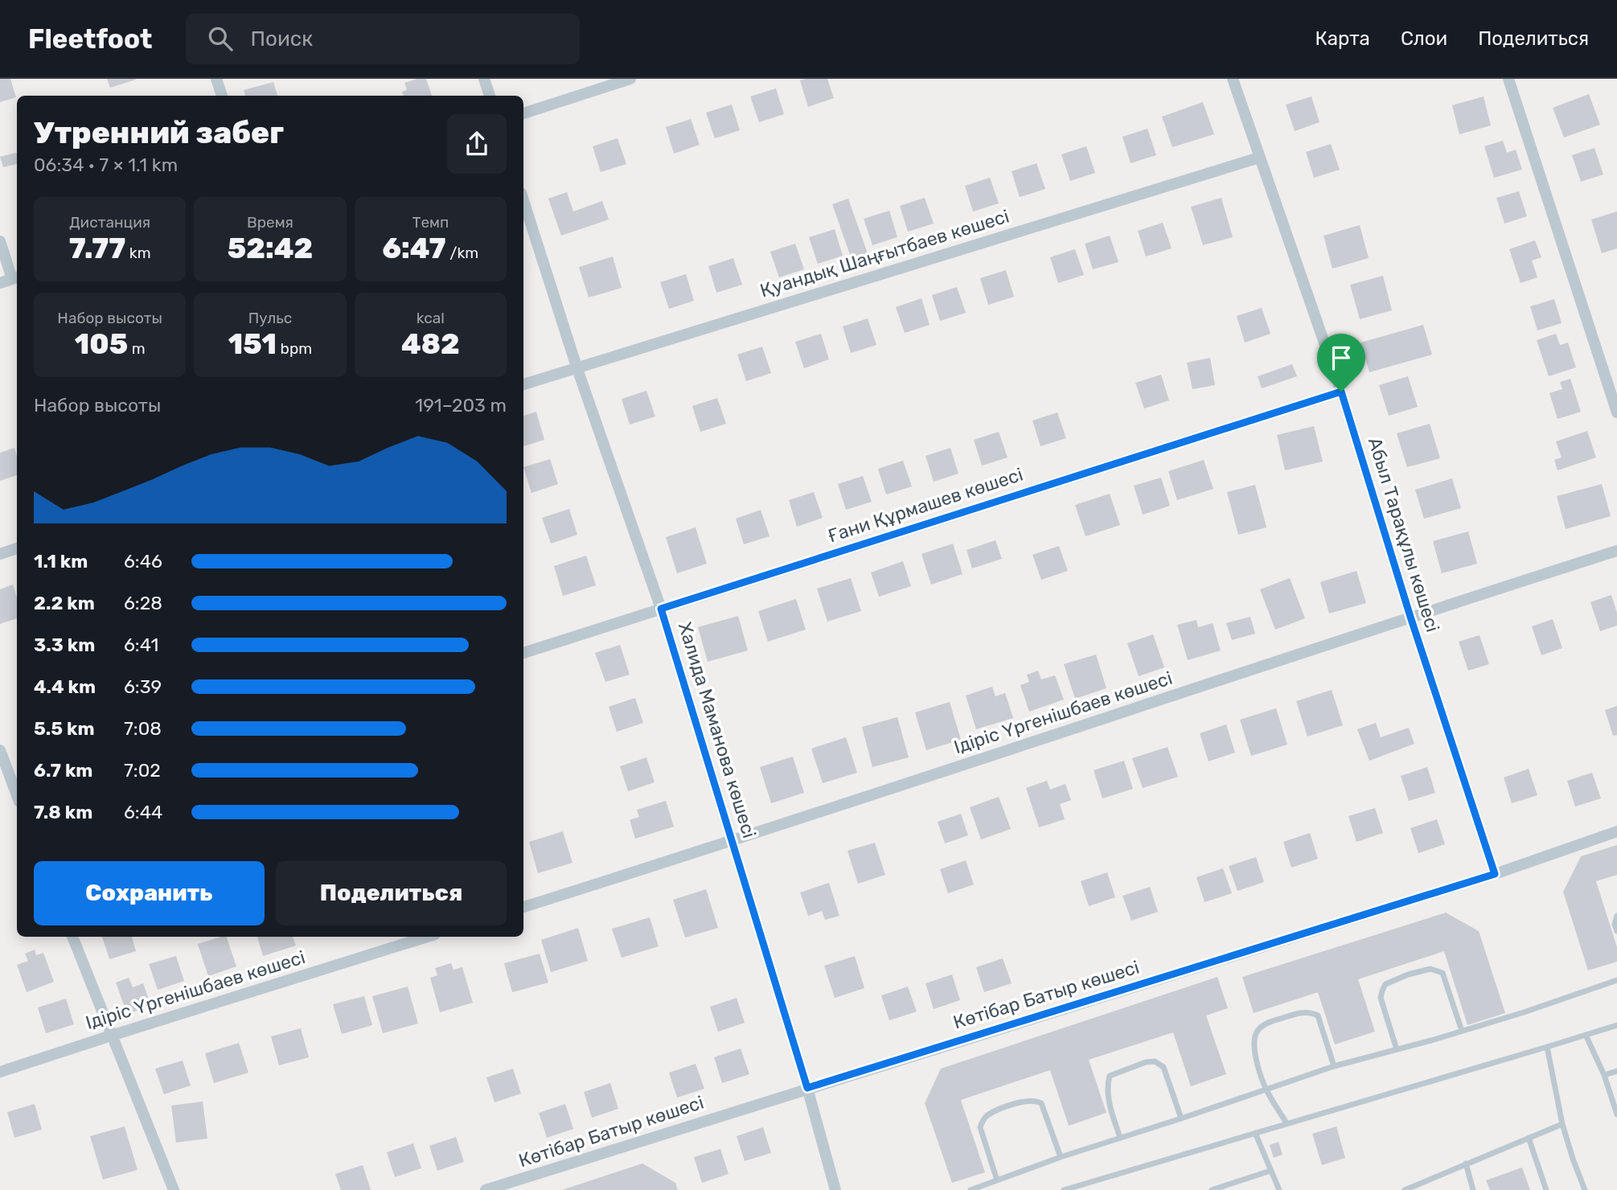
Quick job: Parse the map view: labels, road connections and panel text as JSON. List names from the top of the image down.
{
  "streets": {
    "street": [
      "Қуандық Шаңғытбаев көшесі",
      "Ғани Құрмашев көшесі",
      "Абыл Тарақұлы көшесі",
      "Ідіріс Үргенішбаев көшесі",
      "Халида Маманова көшесі",
      "Көтібар Батыр көшесі"
    ]
  },
  "crossings": [
    ["Қуандық Шаңғытбаев көшесі", "Абыл Тарақұлы көшесі"],
    ["Қуандық Шаңғытбаев көшесі", "Халида Маманова көшесі"],
    ["Ғани Құрмашев көшесі", "Абыл Тарақұлы көшесі"],
    ["Ғани Құрмашев көшесі", "Халида Маманова көшесі"],
    ["Абыл Тарақұлы көшесі", "Ідіріс Үргенішбаев көшесі"],
    ["Абыл Тарақұлы көшесі", "Көтібар Батыр көшесі"],
    ["Ідіріс Үргенішбаев көшесі", "Халида Маманова көшесі"],
    ["Халида Маманова көшесі", "Көтібар Батыр көшесі"]
  ],
  "page": {
    "header": "Fleetfoot",
    "search": "Поиск",
    "nav": ["Карта", "Слои", "Поделиться"],
    "heading": ["Утренний забег", "06:34 · 7 × 1.1 km"],
    "stats": [
      ["Дистанция", "7.77 km"],
      ["Время", "52:42"],
      ["Темп", "6:47 /km"],
      ["Набор высоты", "105 m"],
      ["Пульс", "151 bpm"],
      ["kcal", "482"]
    ],
    "chart": ["Набор высоты", "191–203 m"],
    "list": [
      {
        "name": "1.1 km",
        "note": "6:46"
      },
      {
        "name": "2.2 km",
        "note": "6:28"
      },
      {
        "name": "3.3 km",
        "note": "6:41"
      },
      {
        "name": "4.4 km",
        "note": "6:39"
      },
      {
        "name": "5.5 km",
        "note": "7:08"
      },
      {
        "name": "6.7 km",
        "note": "7:02"
      },
      {
        "name": "7.8 km",
        "note": "6:44"
      }
    ],
    "buttons": ["Сохранить", "Поделиться"]
  }
}
